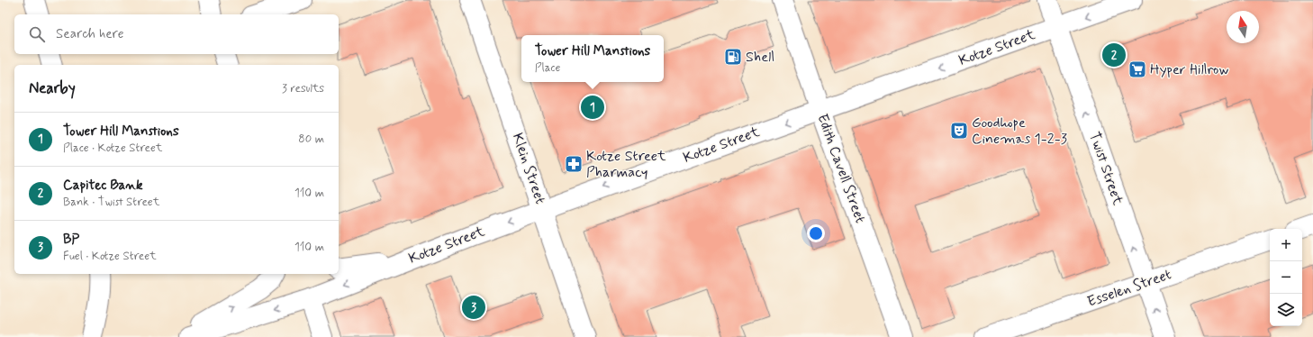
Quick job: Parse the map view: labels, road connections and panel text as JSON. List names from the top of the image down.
{
  "streets": {
    "street": [
      "Kotze Street",
      "Klein Street",
      "Edith Cavell Street",
      "Twist Street",
      "Esselen Street"
    ]
  },
  "crossings": [
    ["Kotze Street", "Klein Street"],
    ["Kotze Street", "Edith Cavell Street"],
    ["Kotze Street", "Twist Street"],
    ["Twist Street", "Esselen Street"]
  ],
  "one_way": ["Kotze Street", "Twist Street"],
  "places": {
    "fuel station": ["Shell"],
    "supermarket": ["Hyper Hillrow"],
    "theatre": ["Goodhope Cinemas 1-2-3"],
    "pharmacy": ["Kotze Street Pharmacy"]
  },
  "north": "top",
  "page": {
    "search": "Search here",
    "popup": ["Tower Hill Manstions", "Place"],
    "pins": ["2", "1", "3"],
    "heading": ["Nearby", "3 results"],
    "list": [
      {
        "mark": "1",
        "name": "Tower Hill Manstions",
        "note": "Place · Kotze Street",
        "value": "80 m"
      },
      {
        "mark": "2",
        "name": "Capitec Bank",
        "note": "Bank · Twist Street",
        "value": "110 m"
      },
      {
        "mark": "3",
        "name": "BP",
        "note": "Fuel · Kotze Street",
        "value": "110 m"
      }
    ],
    "map_buttons": ["+", "−"]
  }
}
